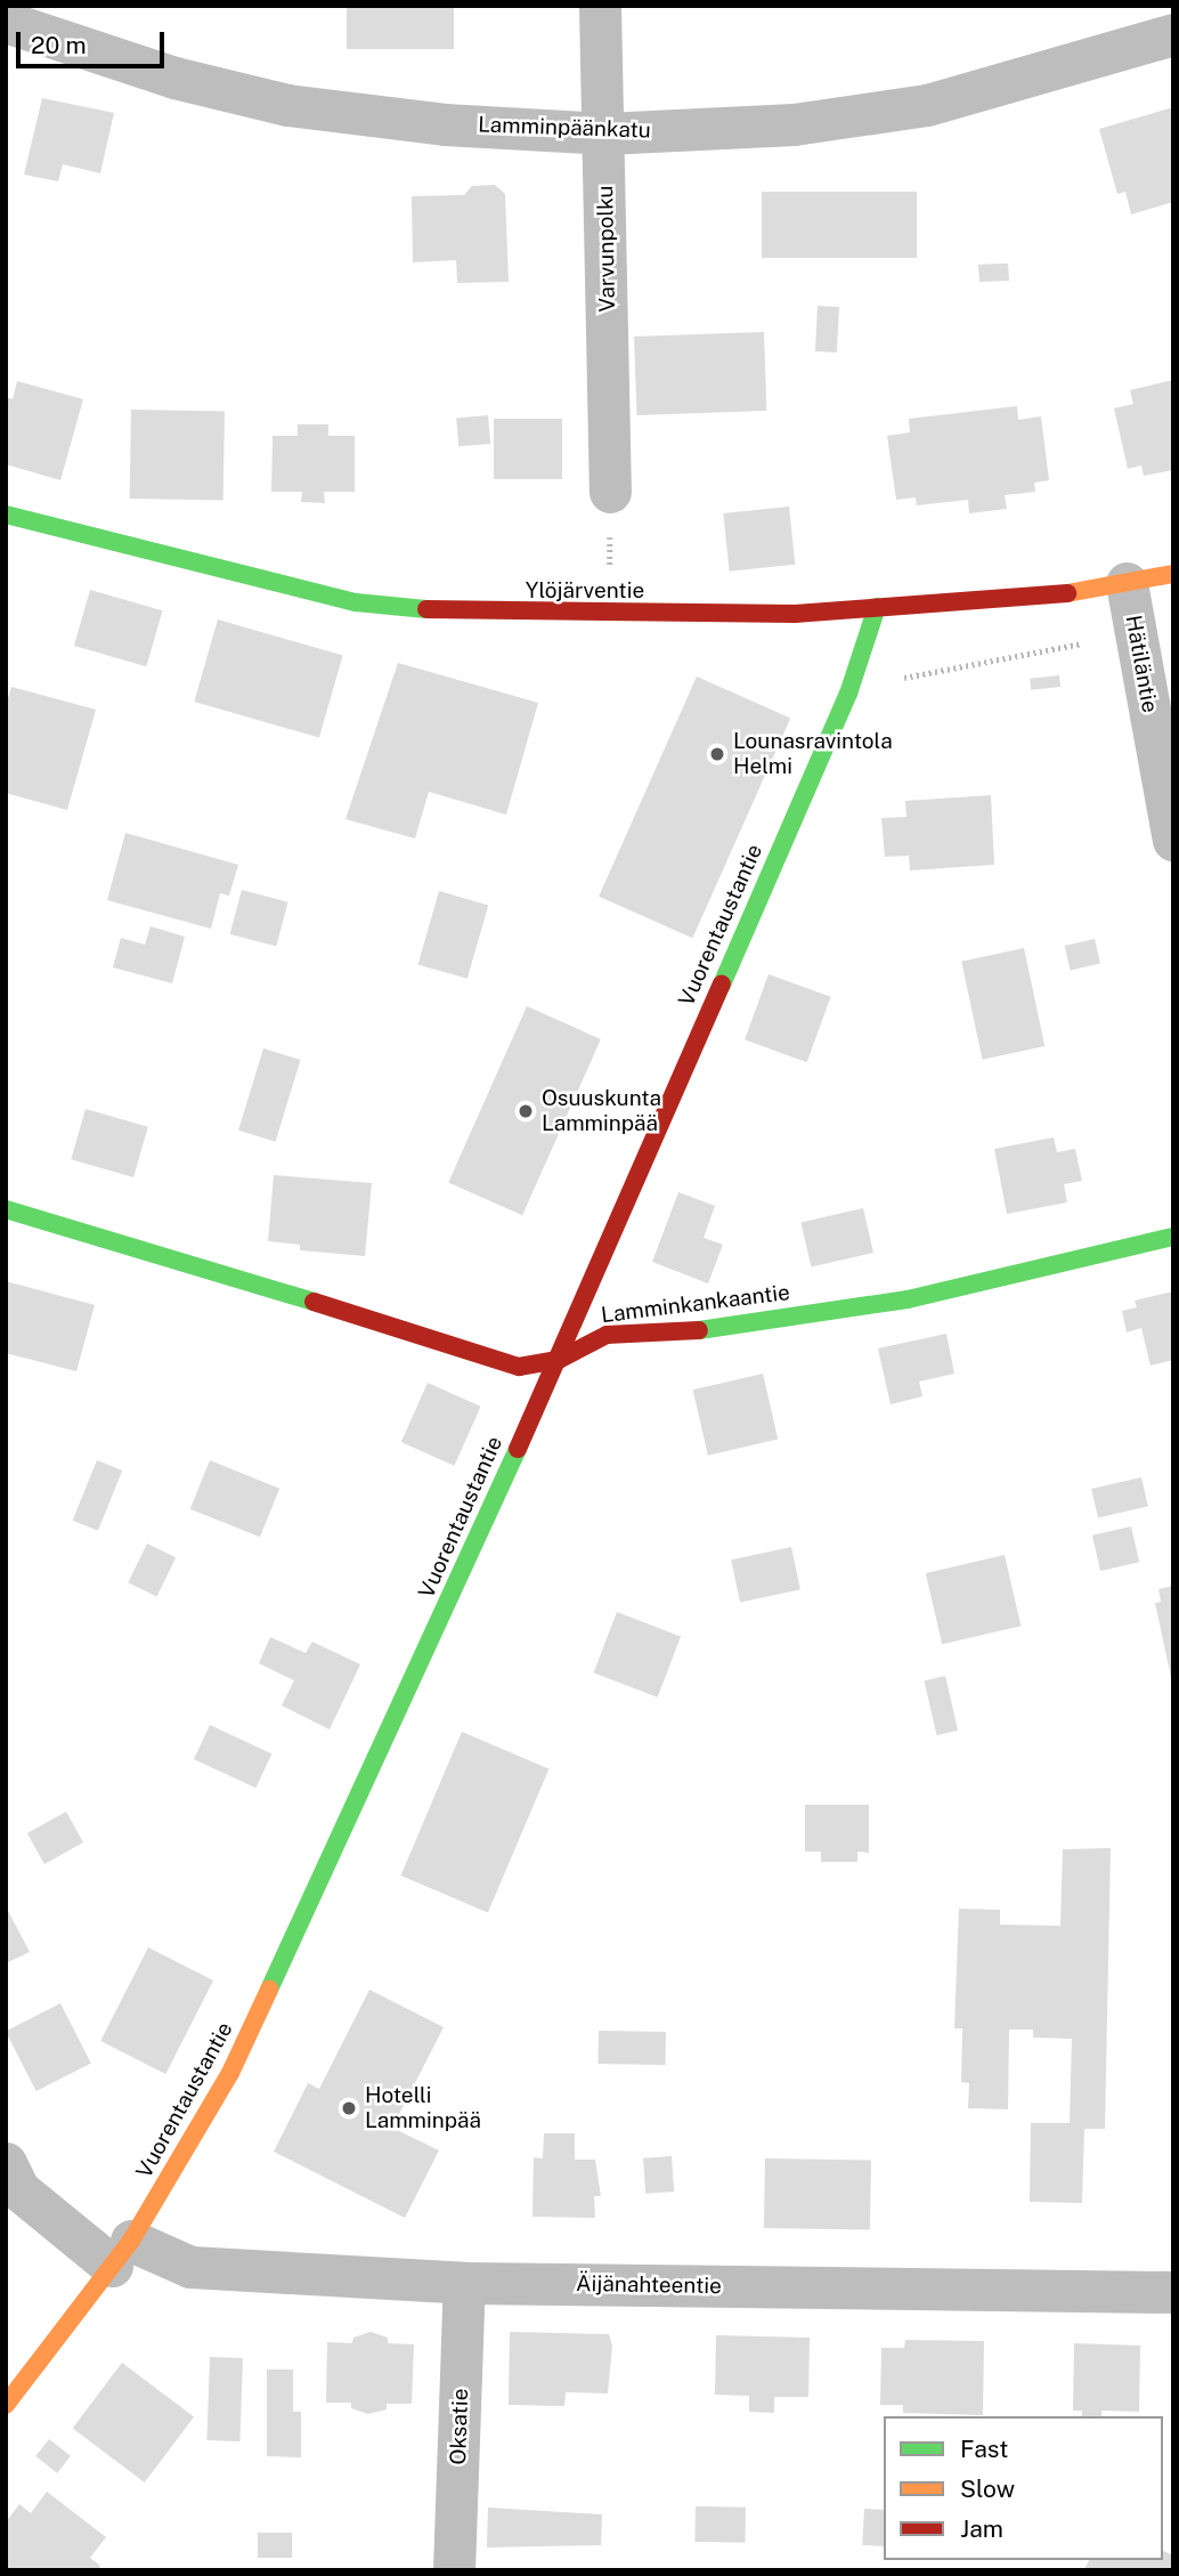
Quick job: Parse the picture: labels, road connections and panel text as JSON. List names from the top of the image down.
{
  "streets": {
    "main road": ["Ylöjärventie", "Vuorentaustantie", "Lamminkankaantie"],
    "street": [
      "Lamminpäänkatu",
      "Varvunpolku",
      "Hätiläntie",
      "Äijänahteentie",
      "Oksatie"
    ]
  },
  "crossings": [
    ["Lamminpäänkatu", "Varvunpolku"],
    ["Ylöjärventie", "Hätiläntie"],
    ["Ylöjärventie", "Vuorentaustantie"],
    ["Vuorentaustantie", "Lamminkankaantie"],
    ["Vuorentaustantie", "Äijänahteentie"],
    ["Äijänahteentie", "Oksatie"]
  ],
  "places": ["Lounasravintola Helmi", "Osuuskunta Lamminpää", "Hotelli Lamminpää"],
  "legend": ["Fast", "Slow", "Jam"],
  "scale_bar": "20 m"
}
